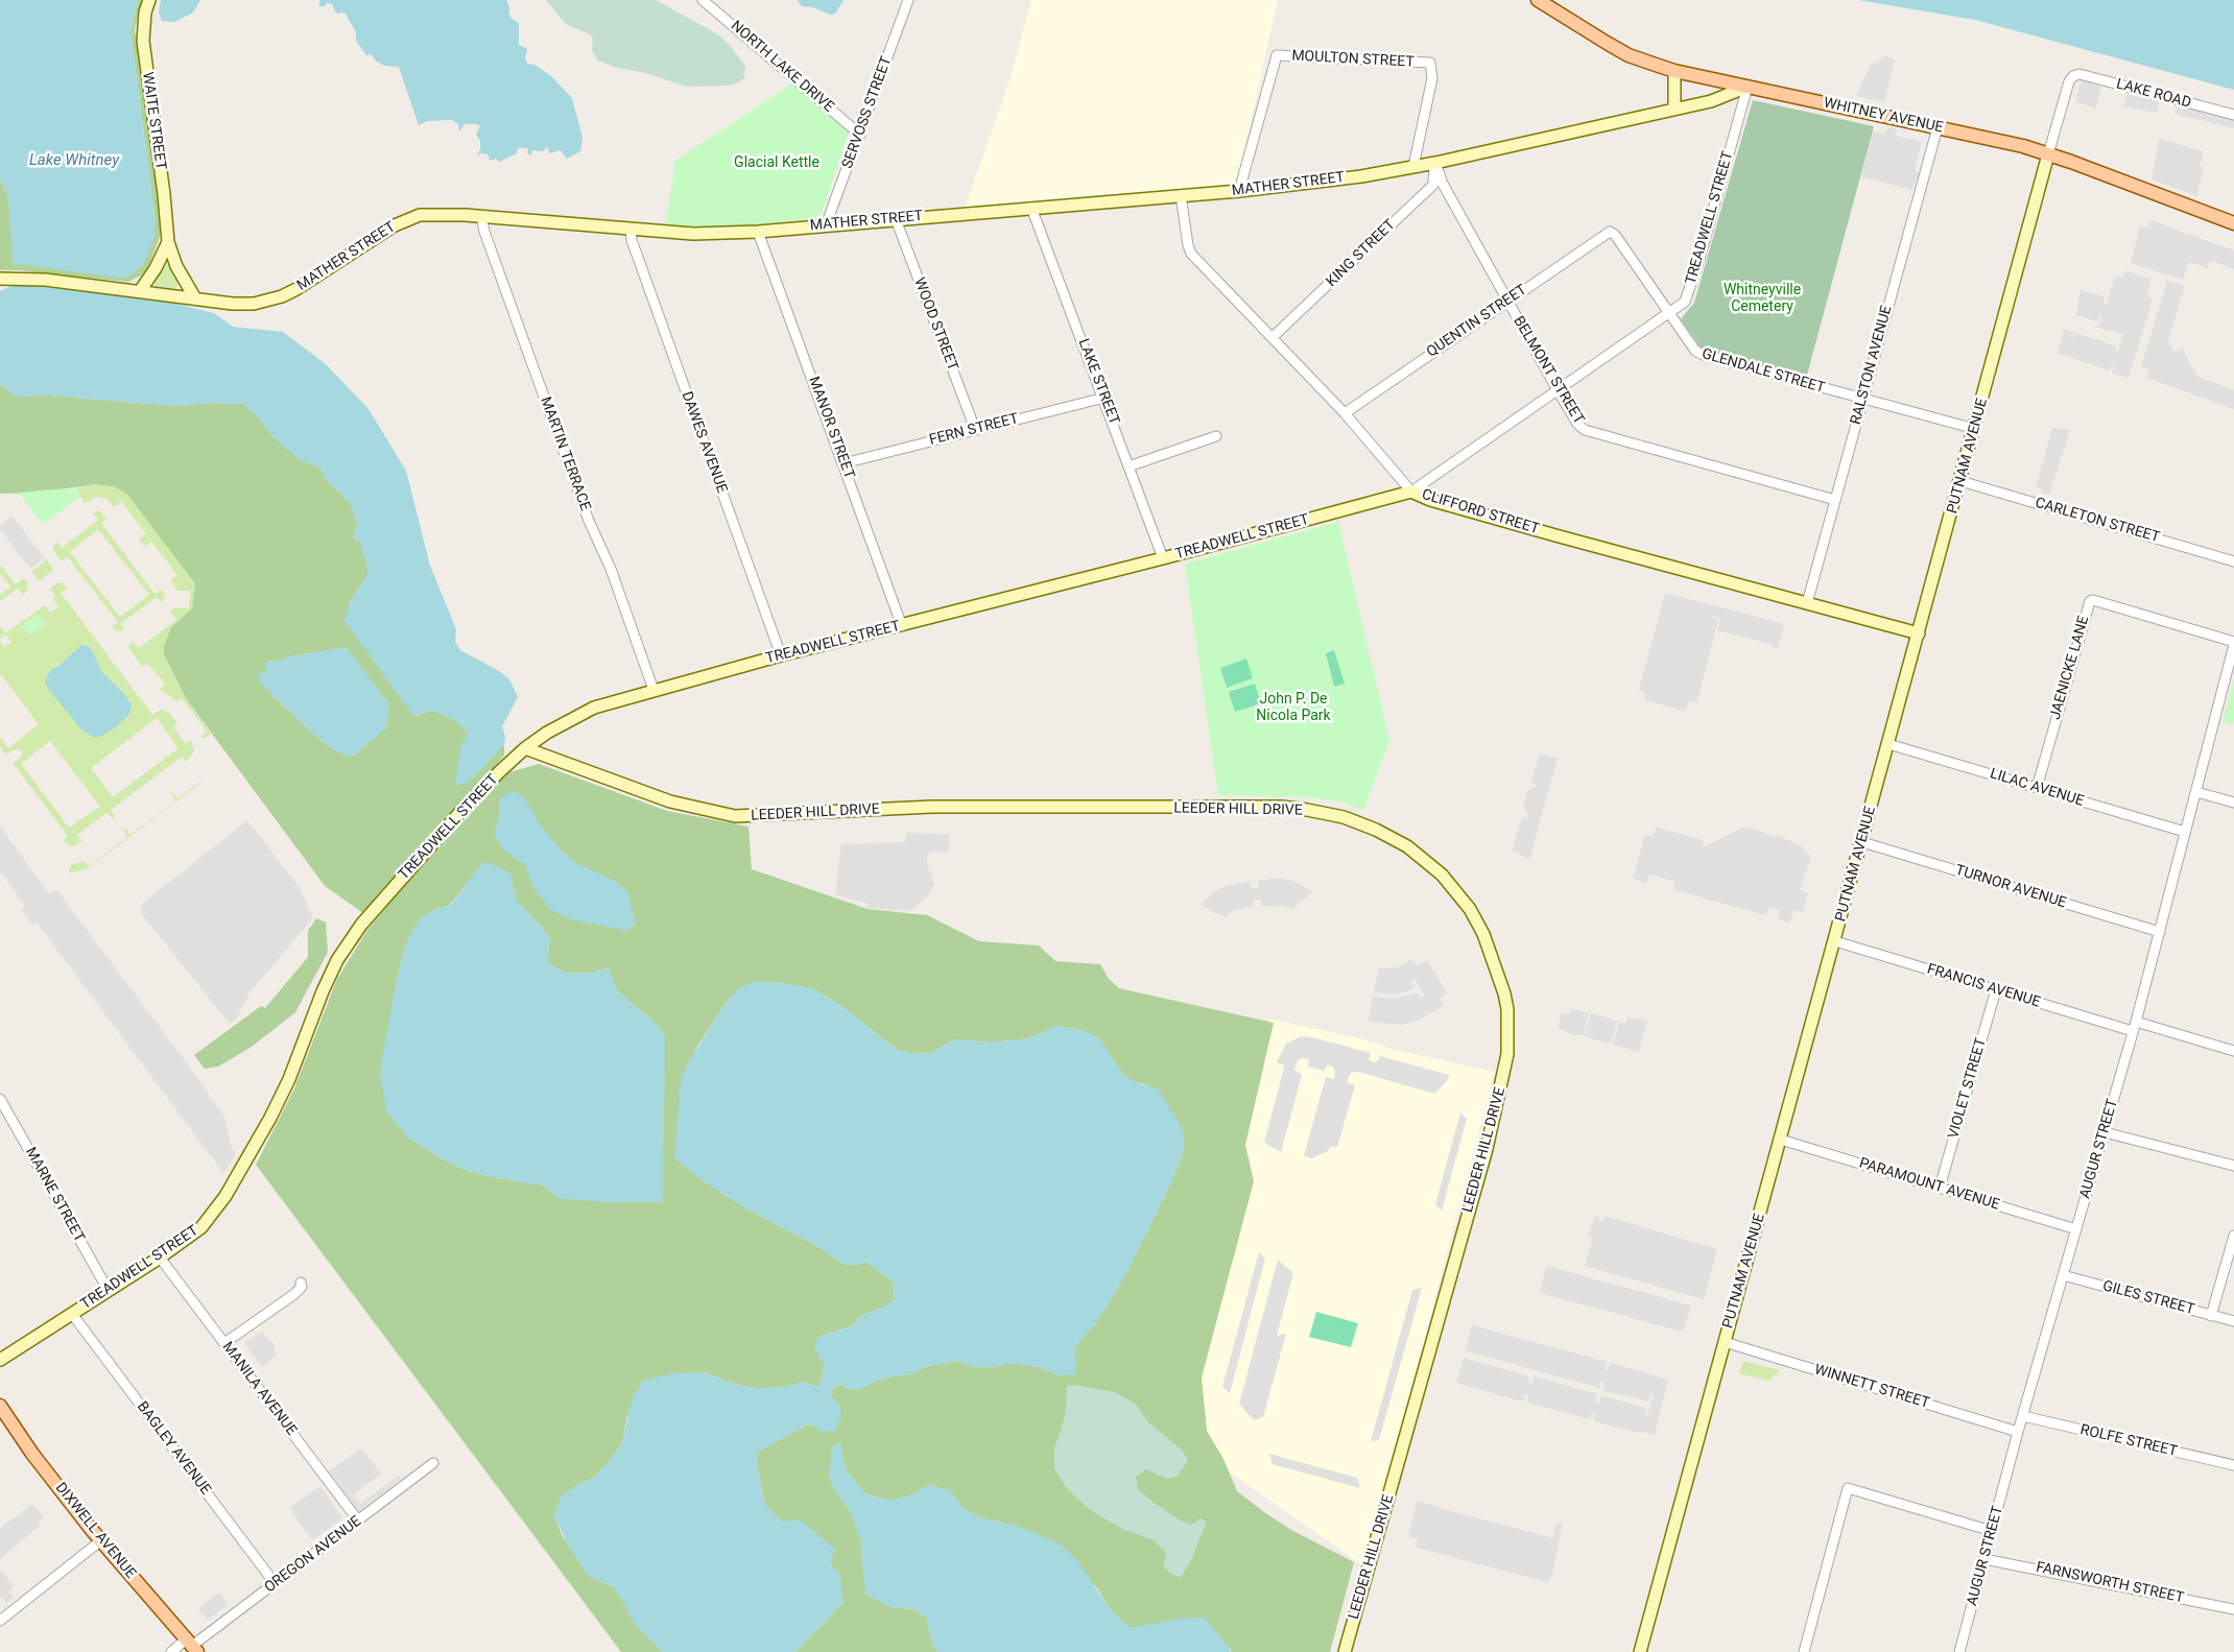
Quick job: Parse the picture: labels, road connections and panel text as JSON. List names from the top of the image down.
{
  "streets": {
    "main road": ["WHITNEY AVENUE", "DIXWELL AVENUE"],
    "street": [
      "MOULTON STREET",
      "NORTH LAKE DRIVE",
      "LAKE ROAD",
      "SERVOSS STREET",
      "WAITE STREET",
      "MATHER STREET",
      "TREADWELL STREET",
      "KING STREET",
      "QUENTIN STREET",
      "WOOD STREET",
      "RALSTON AVENUE",
      "BELMONT STREET",
      "GLENDALE STREET",
      "LAKE STREET",
      "MANOR STREET",
      "FERN STREET",
      "DAWES AVENUE",
      "MARTIN TERRACE",
      "PUTNAM AVENUE",
      "CLIFFORD STREET",
      "CARLETON STREET",
      "JAENICKE LANE",
      "LILAC AVENUE",
      "LEEDER HILL DRIVE",
      "TURNOR AVENUE",
      "FRANCIS AVENUE",
      "VIOLET STREET",
      "AUGUR STREET",
      "PARAMOUNT AVENUE",
      "MARNE STREET",
      "GILES STREET",
      "WINNETT STREET",
      "MANILA AVENUE",
      "ROLFE STREET",
      "BAGLEY AVENUE",
      "OREGON AVENUE",
      "FARNSWORTH STREET"
    ]
  },
  "crossings": [
    ["MOULTON STREET", "MATHER STREET"],
    ["NORTH LAKE DRIVE", "SERVOSS STREET"],
    ["LAKE ROAD", "PUTNAM AVENUE"],
    ["SERVOSS STREET", "MATHER STREET"],
    ["WHITNEY AVENUE", "MATHER STREET"],
    ["WHITNEY AVENUE", "TREADWELL STREET"],
    ["WHITNEY AVENUE", "RALSTON AVENUE"],
    ["WHITNEY AVENUE", "PUTNAM AVENUE"],
    ["WAITE STREET", "MATHER STREET"],
    ["MATHER STREET", "TREADWELL STREET"],
    ["MATHER STREET", "KING STREET"],
    ["MATHER STREET", "WOOD STREET"],
    ["MATHER STREET", "BELMONT STREET"],
    ["MATHER STREET", "LAKE STREET"],
    ["MATHER STREET", "MANOR STREET"],
    ["MATHER STREET", "DAWES AVENUE"],
    ["MATHER STREET", "MARTIN TERRACE"],
    ["MATHER STREET", "CLIFFORD STREET"],
    ["TREADWELL STREET", "BELMONT STREET"],
    ["TREADWELL STREET", "GLENDALE STREET"],
    ["TREADWELL STREET", "LAKE STREET"],
    ["TREADWELL STREET", "MANOR STREET"],
    ["TREADWELL STREET", "DAWES AVENUE"],
    ["TREADWELL STREET", "MARTIN TERRACE"],
    ["TREADWELL STREET", "CLIFFORD STREET"],
    ["TREADWELL STREET", "LEEDER HILL DRIVE"],
    ["TREADWELL STREET", "MARNE STREET"],
    ["TREADWELL STREET", "MANILA AVENUE"],
    ["TREADWELL STREET", "BAGLEY AVENUE"],
    ["KING STREET", "BELMONT STREET"],
    ["KING STREET", "CLIFFORD STREET"],
    ["QUENTIN STREET", "BELMONT STREET"],
    ["QUENTIN STREET", "GLENDALE STREET"],
    ["QUENTIN STREET", "CLIFFORD STREET"],
    ["WOOD STREET", "FERN STREET"],
    ["RALSTON AVENUE", "BELMONT STREET"],
    ["RALSTON AVENUE", "GLENDALE STREET"],
    ["RALSTON AVENUE", "CLIFFORD STREET"],
    ["GLENDALE STREET", "PUTNAM AVENUE"],
    ["LAKE STREET", "FERN STREET"],
    ["MANOR STREET", "FERN STREET"],
    ["PUTNAM AVENUE", "CLIFFORD STREET"],
    ["PUTNAM AVENUE", "CARLETON STREET"],
    ["PUTNAM AVENUE", "LILAC AVENUE"],
    ["PUTNAM AVENUE", "TURNOR AVENUE"],
    ["PUTNAM AVENUE", "FRANCIS AVENUE"],
    ["PUTNAM AVENUE", "PARAMOUNT AVENUE"],
    ["PUTNAM AVENUE", "WINNETT STREET"],
    ["JAENICKE LANE", "LILAC AVENUE"],
    ["JAENICKE LANE", "AUGUR STREET"],
    ["LILAC AVENUE", "AUGUR STREET"],
    ["TURNOR AVENUE", "AUGUR STREET"],
    ["FRANCIS AVENUE", "VIOLET STREET"],
    ["FRANCIS AVENUE", "AUGUR STREET"],
    ["VIOLET STREET", "PARAMOUNT AVENUE"],
    ["AUGUR STREET", "PARAMOUNT AVENUE"],
    ["AUGUR STREET", "GILES STREET"],
    ["AUGUR STREET", "WINNETT STREET"],
    ["AUGUR STREET", "ROLFE STREET"],
    ["AUGUR STREET", "FARNSWORTH STREET"],
    ["MANILA AVENUE", "OREGON AVENUE"],
    ["BAGLEY AVENUE", "OREGON AVENUE"],
    ["DIXWELL AVENUE", "OREGON AVENUE"]
  ],
  "water": ["Lake Whitney"],
  "parks": ["Glacial Kettle", "Whitneyville Cemetery", "John P. De Nicola Park"]
}
